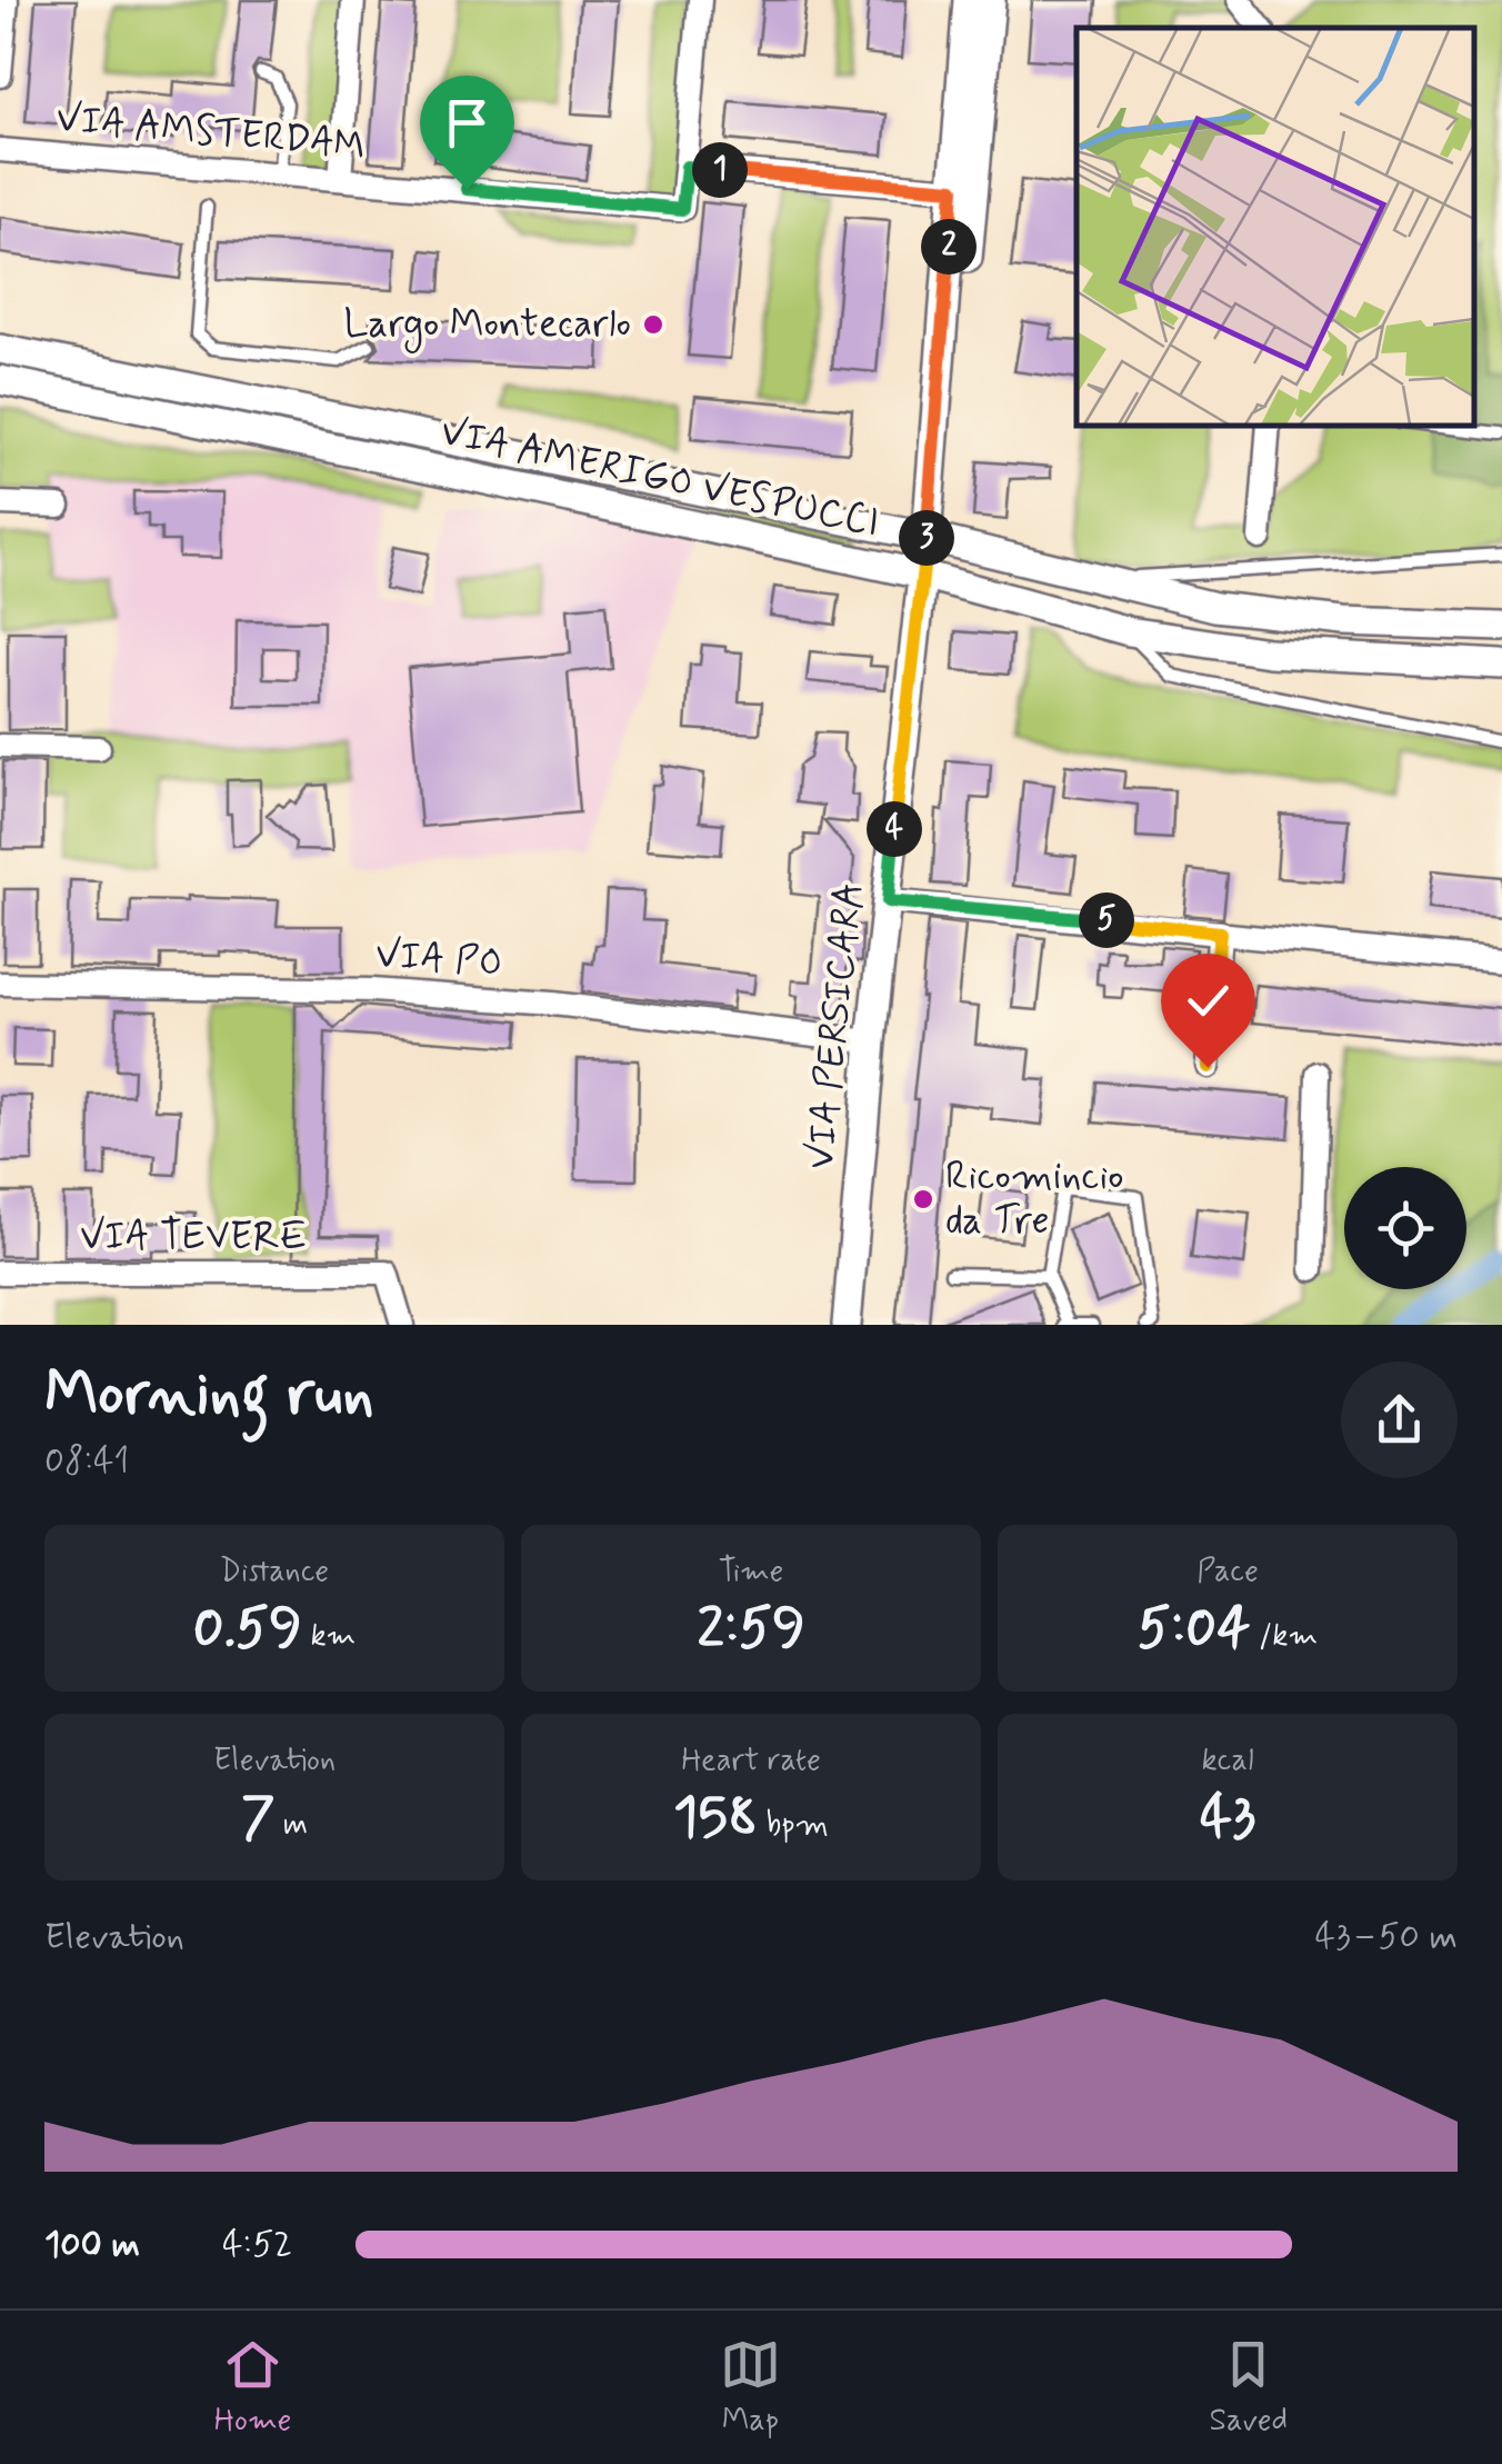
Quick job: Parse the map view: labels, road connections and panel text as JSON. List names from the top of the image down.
{
  "streets": {
    "street": [
      "VIA AMSTERDAM",
      "VIA AMERIGO VESPUCCI",
      "VIA PO",
      "VIA PERSICARA",
      "VIA TEVERE"
    ]
  },
  "crossings": [
    ["VIA AMERIGO VESPUCCI", "VIA PERSICARA"],
    ["VIA PO", "VIA PERSICARA"]
  ],
  "places": ["Largo Montecarlo", "Ricomincio da Tre"],
  "page": {
    "pins": [
      "1",
      "2",
      "3",
      "4",
      "5"
    ],
    "heading": ["Morning run", "08:41"],
    "stats": [
      ["Distance", "0.59 km"],
      ["Time", "2:59"],
      ["Pace", "5:04 /km"],
      ["Elevation", "7 m"],
      ["Heart rate", "158 bpm"],
      ["kcal", "43"]
    ],
    "chart": ["Elevation", "43–50 m"],
    "list": [
      {
        "name": "100 m",
        "note": "4:52"
      }
    ],
    "tabs": ["Home", "Map", "Saved"]
  }
}
